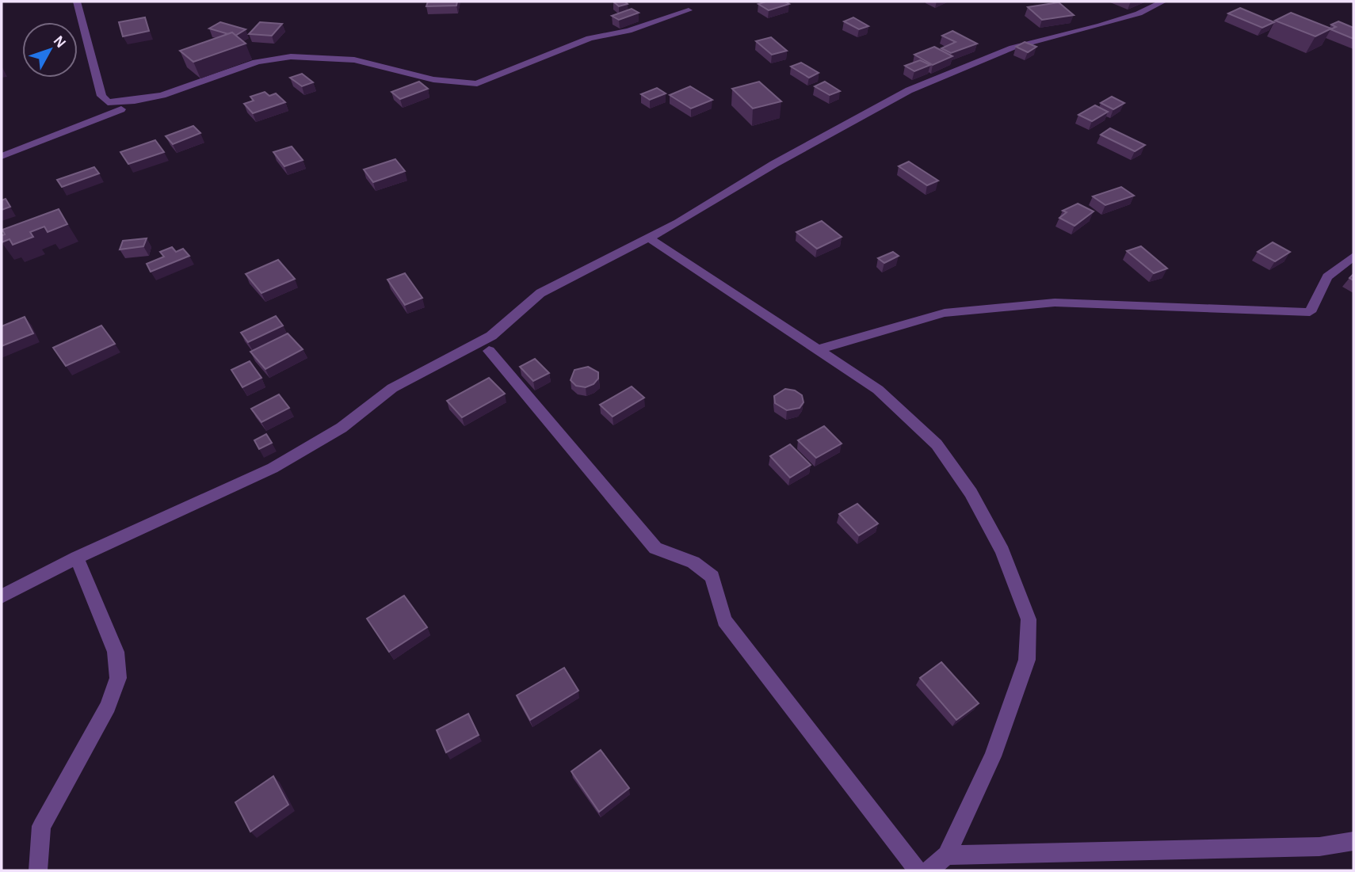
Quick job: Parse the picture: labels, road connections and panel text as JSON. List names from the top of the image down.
{
  "north": "top right"
}
